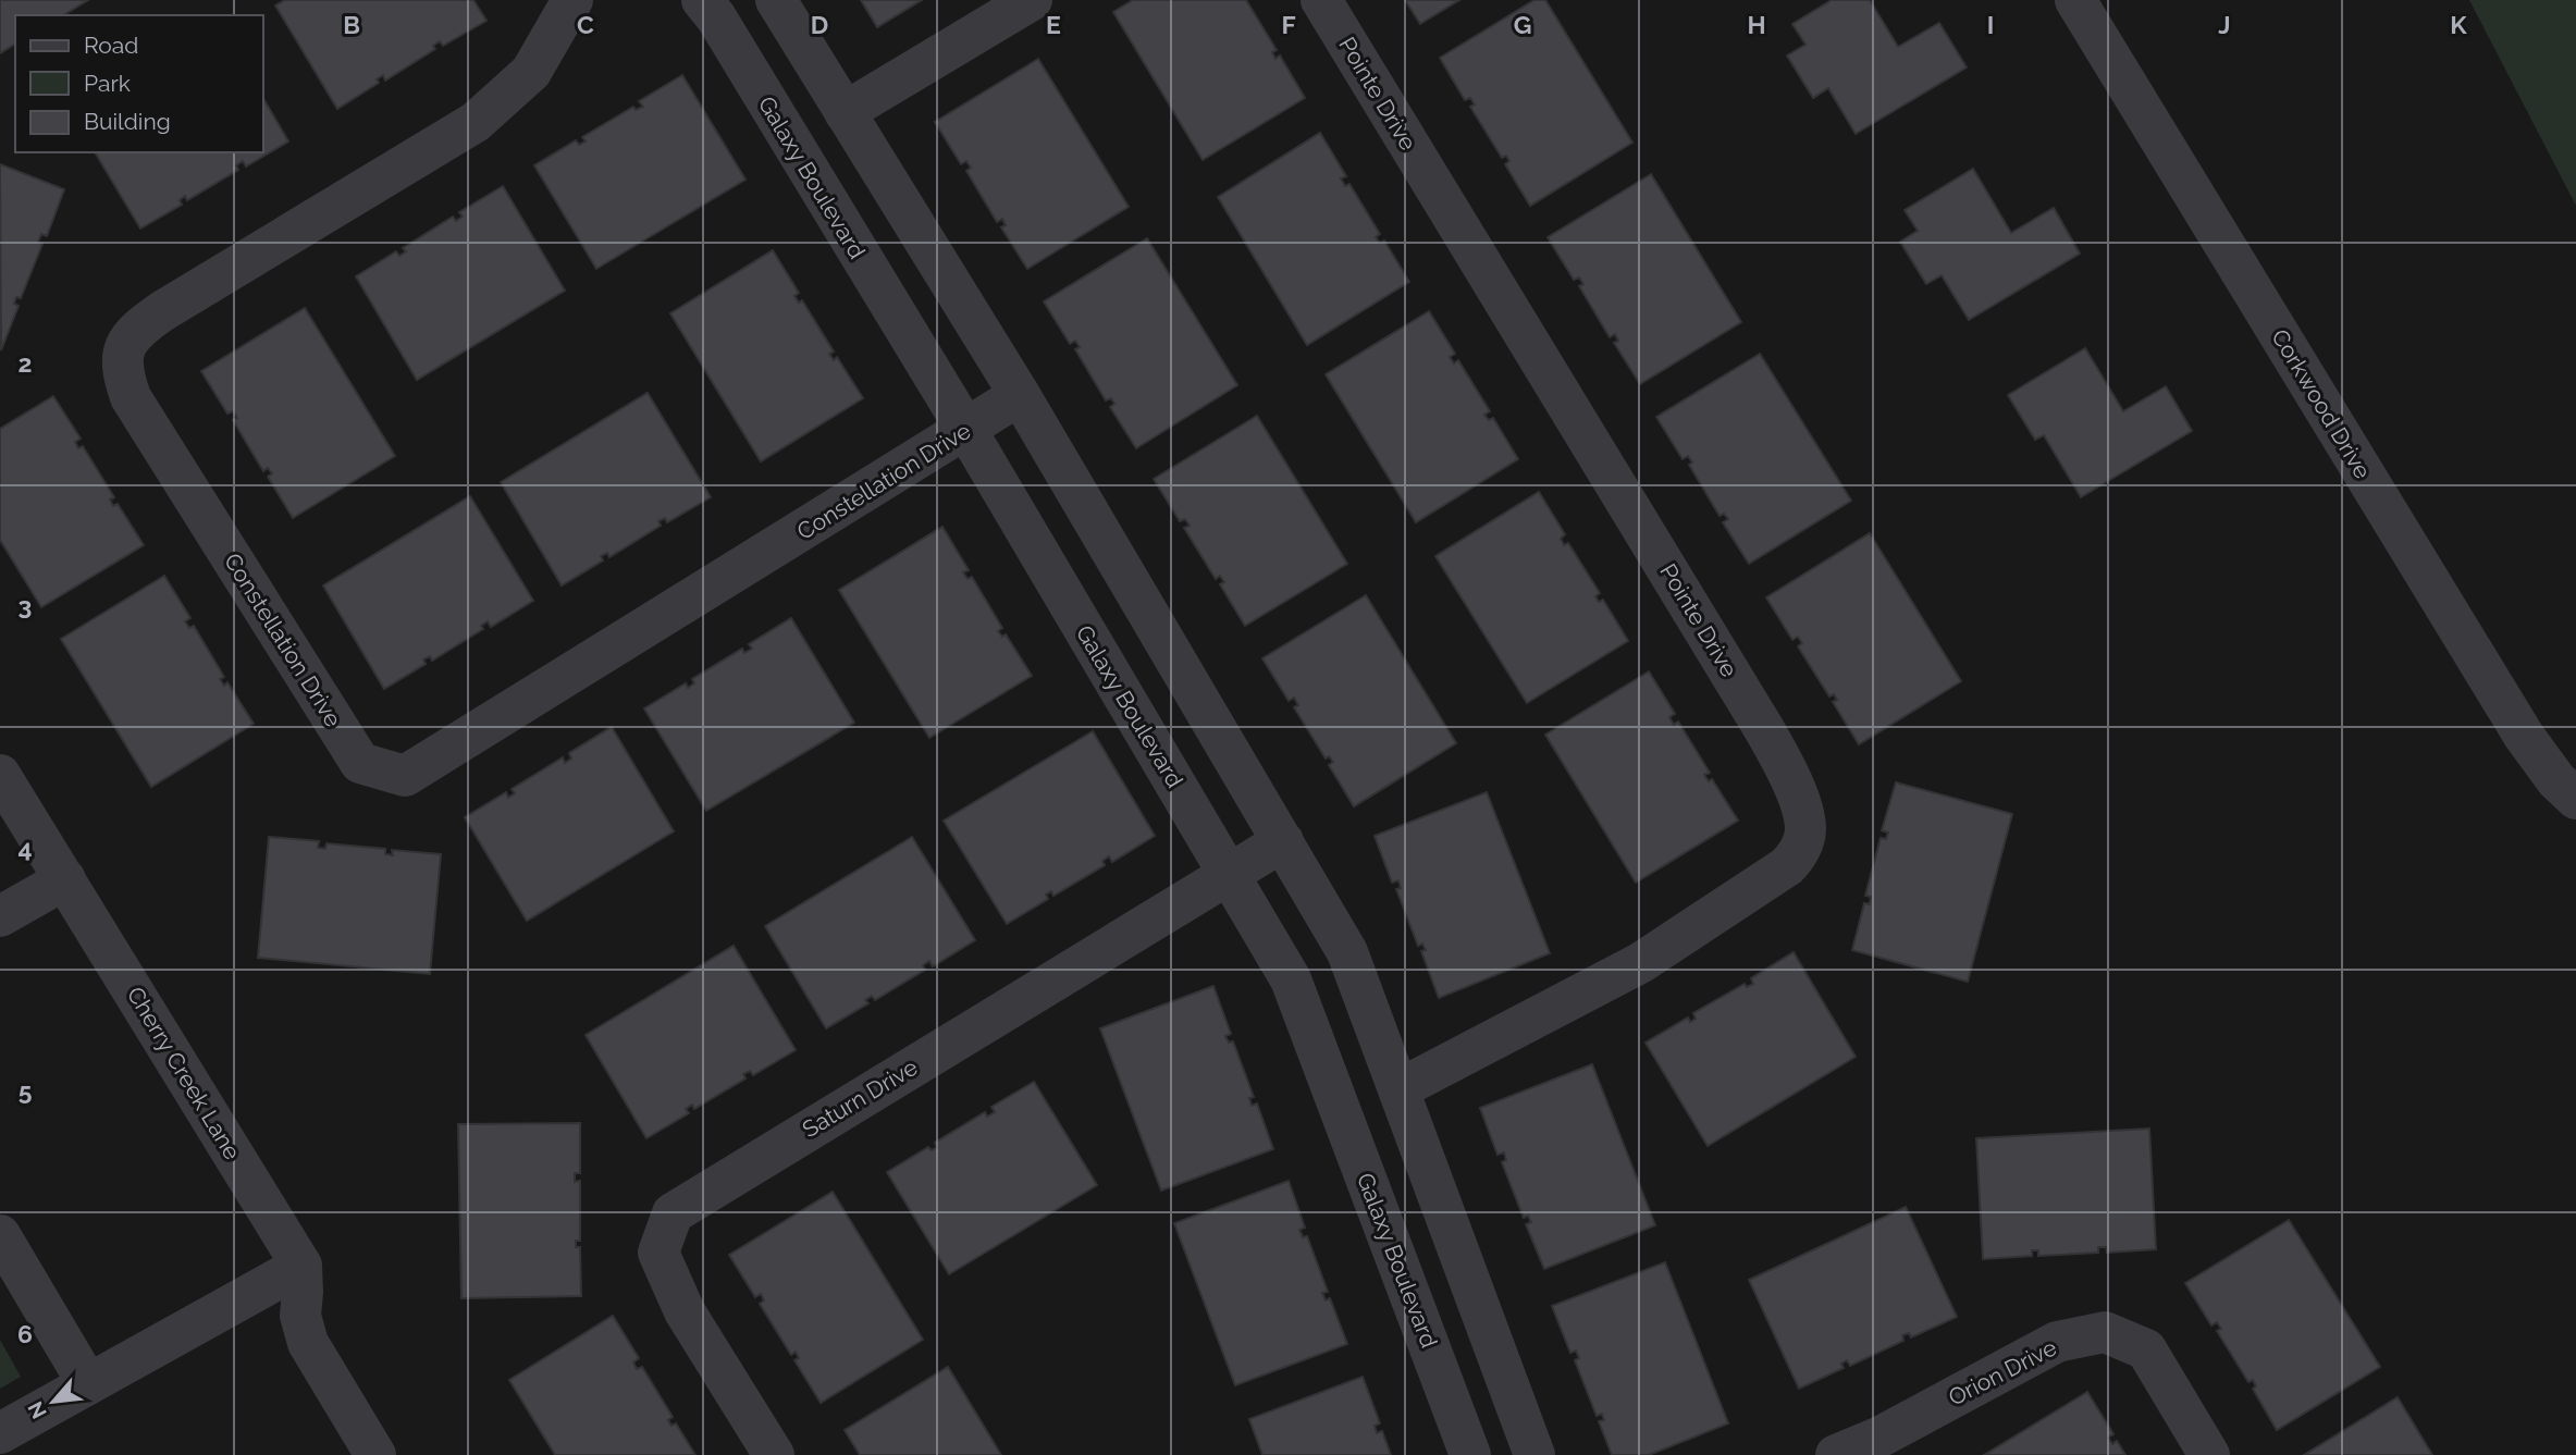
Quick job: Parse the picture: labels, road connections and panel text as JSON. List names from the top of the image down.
{
  "streets": {
    "street": [
      "Pointe Drive",
      "Galaxy Boulevard",
      "Corkwood Drive",
      "Constellation Drive",
      "Cherry Creek Lane",
      "Saturn Drive",
      "Orion Drive"
    ]
  },
  "crossings": [
    ["Galaxy Boulevard", "Constellation Drive"],
    ["Galaxy Boulevard", "Saturn Drive"]
  ],
  "legend": ["Road", "Park", "Building"],
  "north": "bottom left",
  "grid": {
    "columns": [
      "B",
      "C",
      "D",
      "E",
      "F",
      "G",
      "H",
      "I",
      "J",
      "K"
    ],
    "rows": [
      "2",
      "3",
      "4",
      "5",
      "6"
    ]
  }
}
